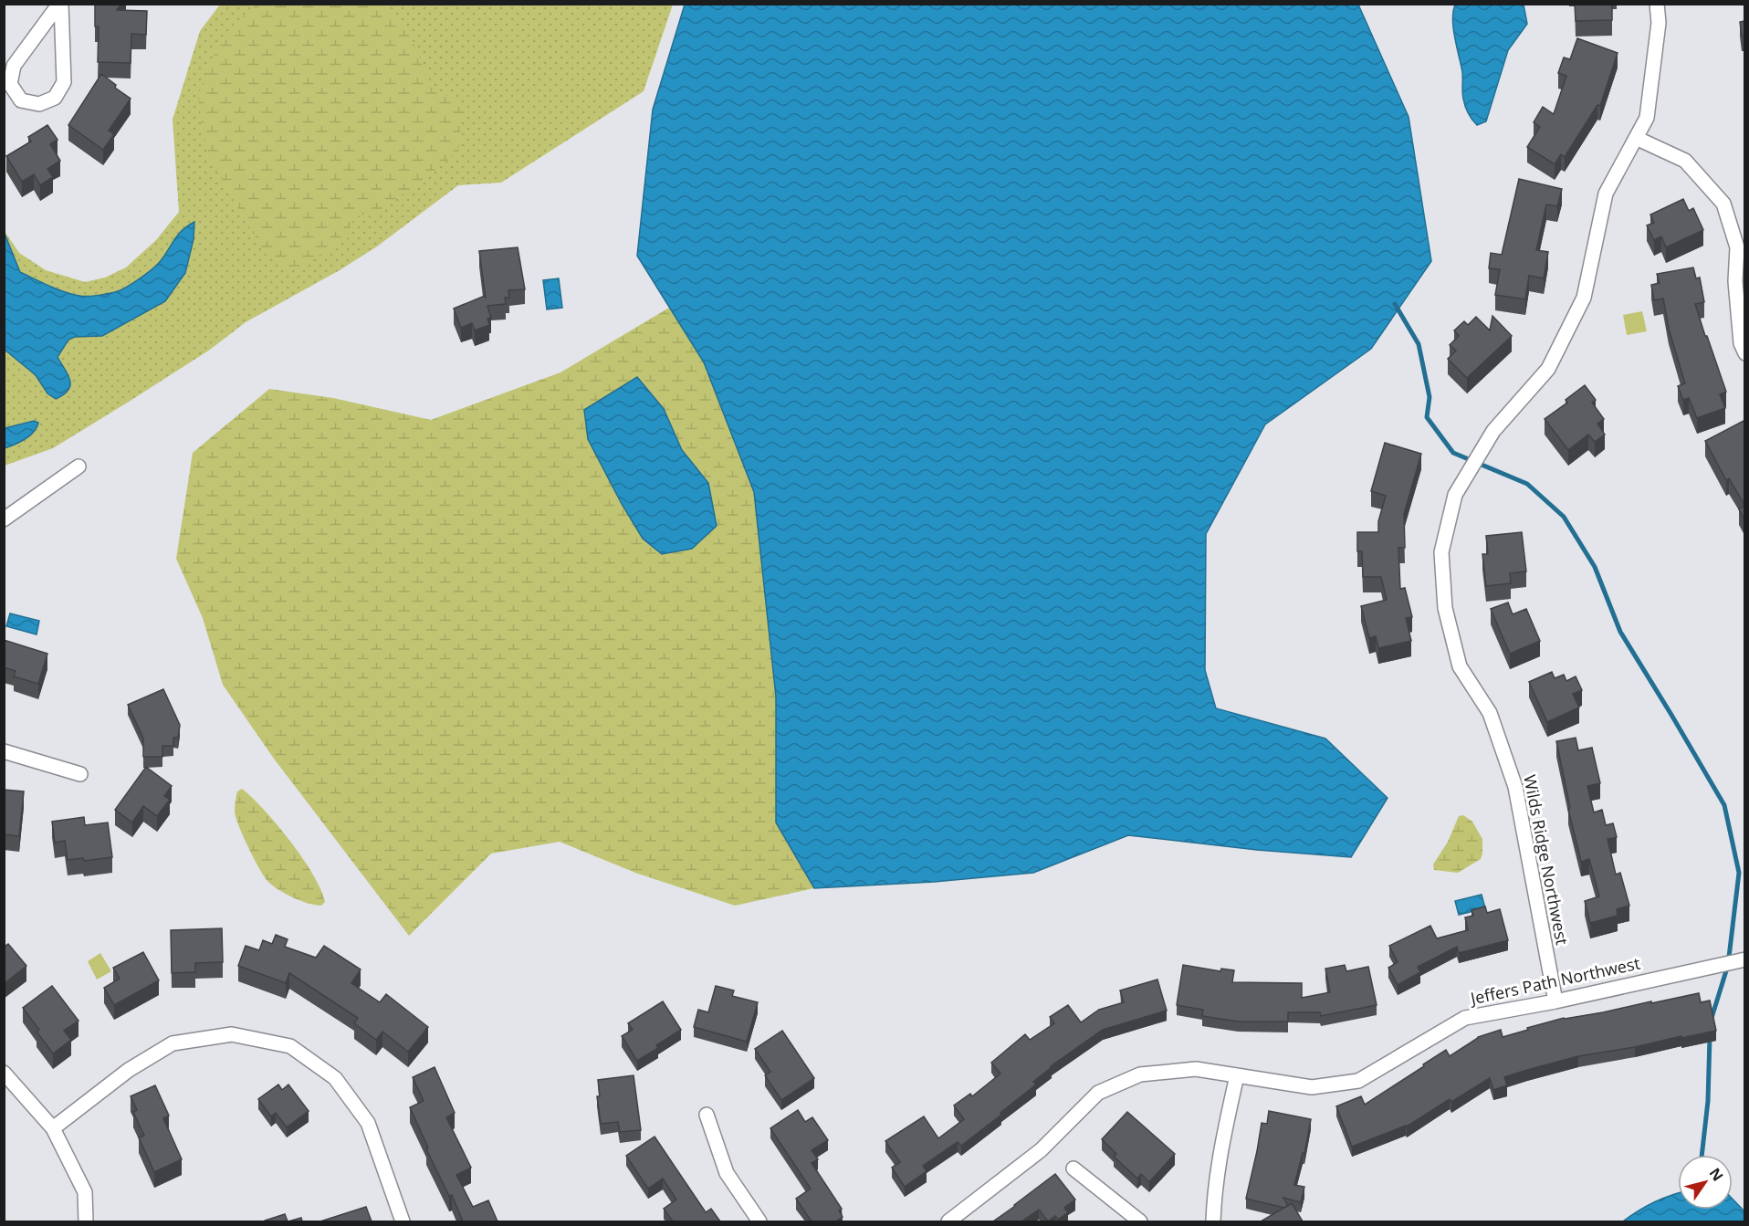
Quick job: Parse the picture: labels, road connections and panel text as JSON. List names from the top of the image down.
{
  "streets": {
    "street": ["Wilds Ridge Northwest", "Jeffers Path Northwest"]
  },
  "crossings": [
    ["Wilds Ridge Northwest", "Jeffers Path Northwest"]
  ],
  "north": "top right"
}
